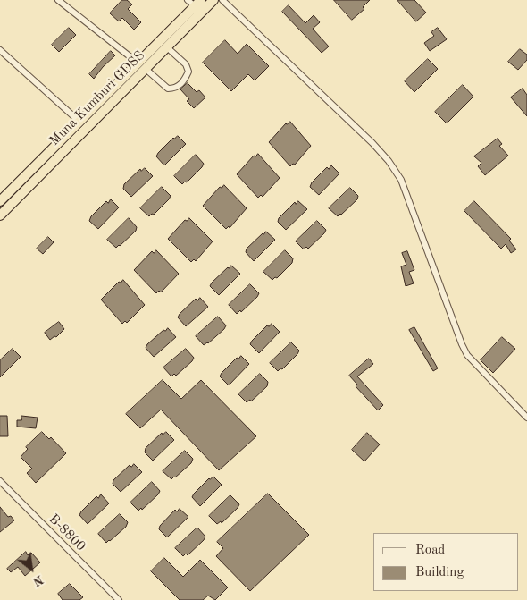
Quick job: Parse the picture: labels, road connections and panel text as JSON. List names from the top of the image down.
{
  "streets": {
    "highway": ["Muna Kumburi GDSS"],
    "street": ["B-8800"]
  },
  "legend": ["Road", "Building"],
  "north": "bottom right"
}
